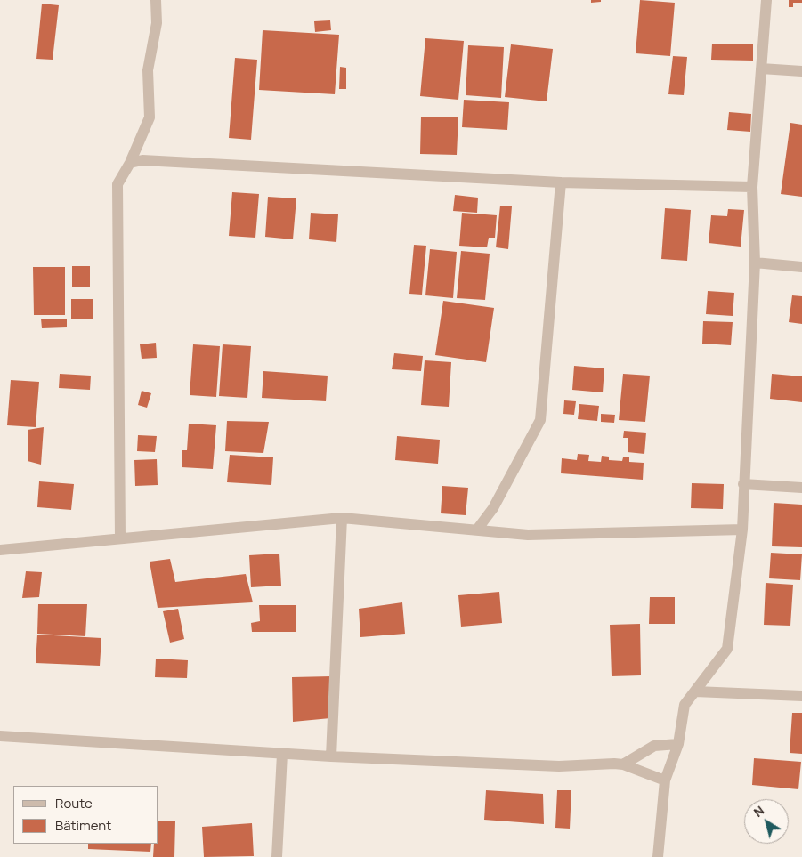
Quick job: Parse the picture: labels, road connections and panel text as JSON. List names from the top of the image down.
{
  "legend": ["Route", "Bâtiment"],
  "north": "top left"
}
